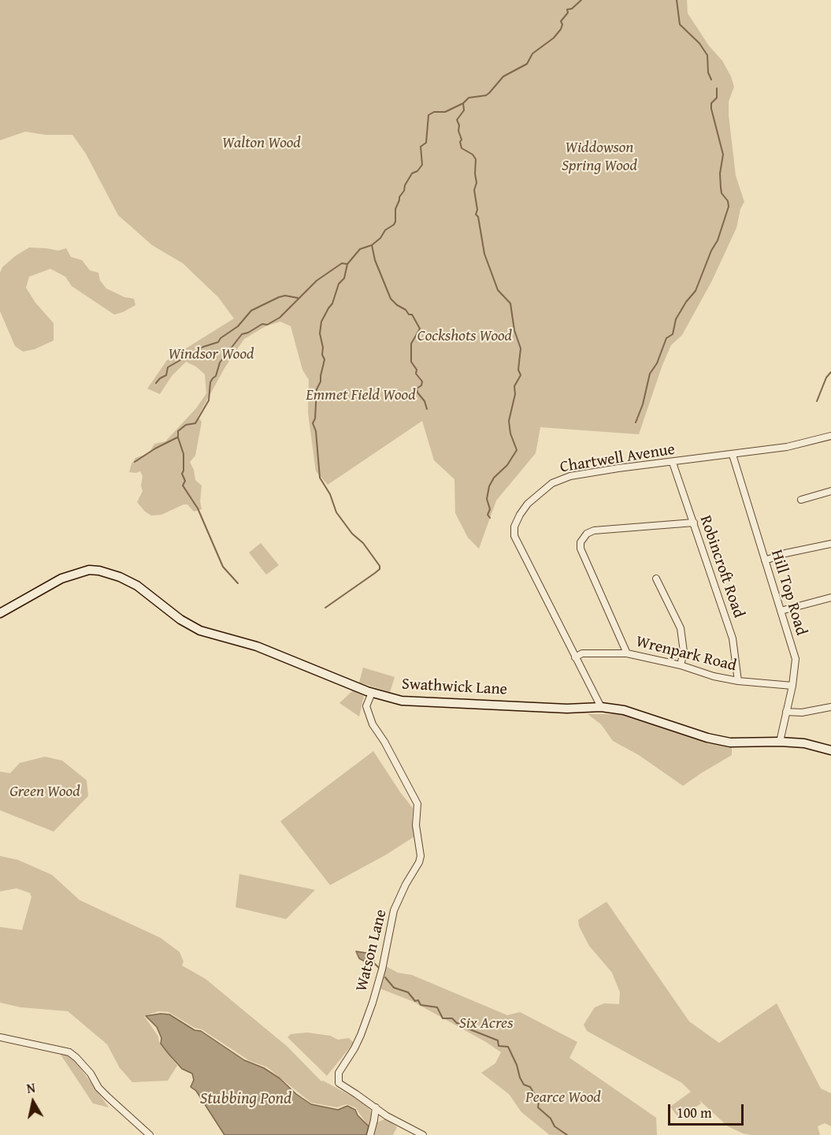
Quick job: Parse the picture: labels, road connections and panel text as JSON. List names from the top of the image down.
{
  "streets": {
    "street": [
      "Chartwell Avenue",
      "Robincroft Road",
      "Hill Top Road",
      "Wrenpark Road",
      "Swathwick Lane",
      "Watson Lane"
    ]
  },
  "crossings": [
    ["Chartwell Avenue", "Robincroft Road"],
    ["Chartwell Avenue", "Hill Top Road"],
    ["Chartwell Avenue", "Wrenpark Road"],
    ["Chartwell Avenue", "Swathwick Lane"],
    ["Robincroft Road", "Wrenpark Road"],
    ["Hill Top Road", "Wrenpark Road"],
    ["Hill Top Road", "Swathwick Lane"],
    ["Swathwick Lane", "Watson Lane"]
  ],
  "water": ["Stubbing Pond"],
  "parks": [
    "Walton Wood",
    "Widdowson Spring Wood",
    "Cockshots Wood",
    "Windsor Wood",
    "Emmet Field Wood",
    "Green Wood",
    "Six Acres",
    "Pearce Wood"
  ],
  "scale_bar": "100 m",
  "north": "top"
}
